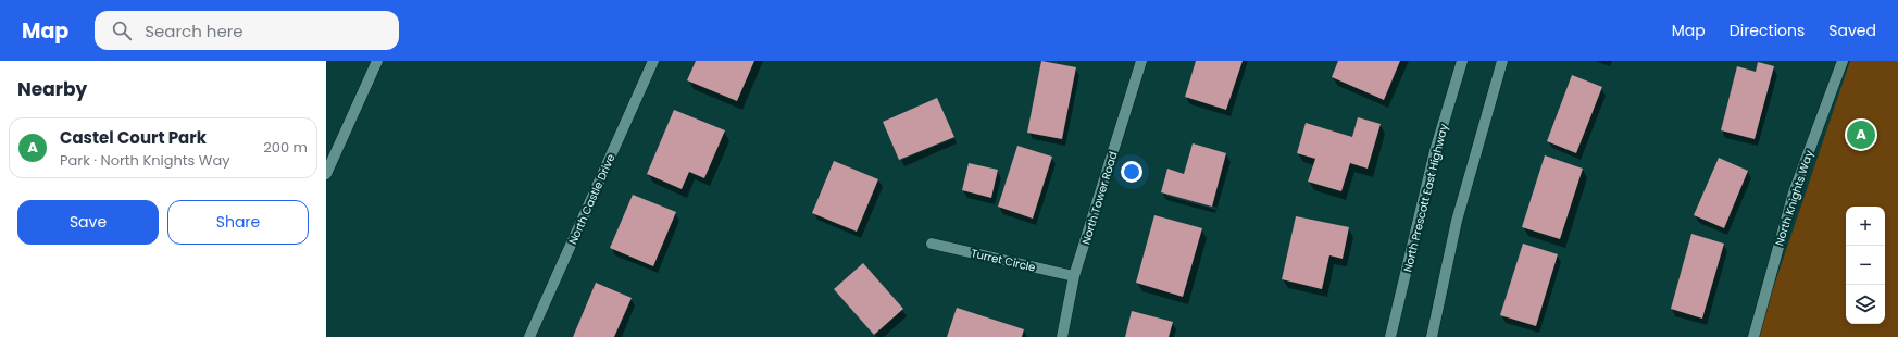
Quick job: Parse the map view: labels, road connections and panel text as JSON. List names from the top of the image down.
{
  "streets": {
    "street": [
      "North Tower Road",
      "North Prescott East Highway",
      "North Knights Way",
      "North Castle Drive",
      "Turret Circle"
    ]
  },
  "crossings": [
    ["North Tower Road", "Turret Circle"]
  ],
  "page": {
    "header": "Map",
    "search": "Search here",
    "nav": ["Map", "Directions", "Saved"],
    "heading": "Nearby",
    "list": [
      {
        "mark": "A",
        "name": "Castel Court Park",
        "note": "Park · North Knights Way",
        "value": "200 m"
      }
    ],
    "pins": "A",
    "buttons": ["Save", "Share"],
    "map_buttons": ["+", "−"]
  }
}
